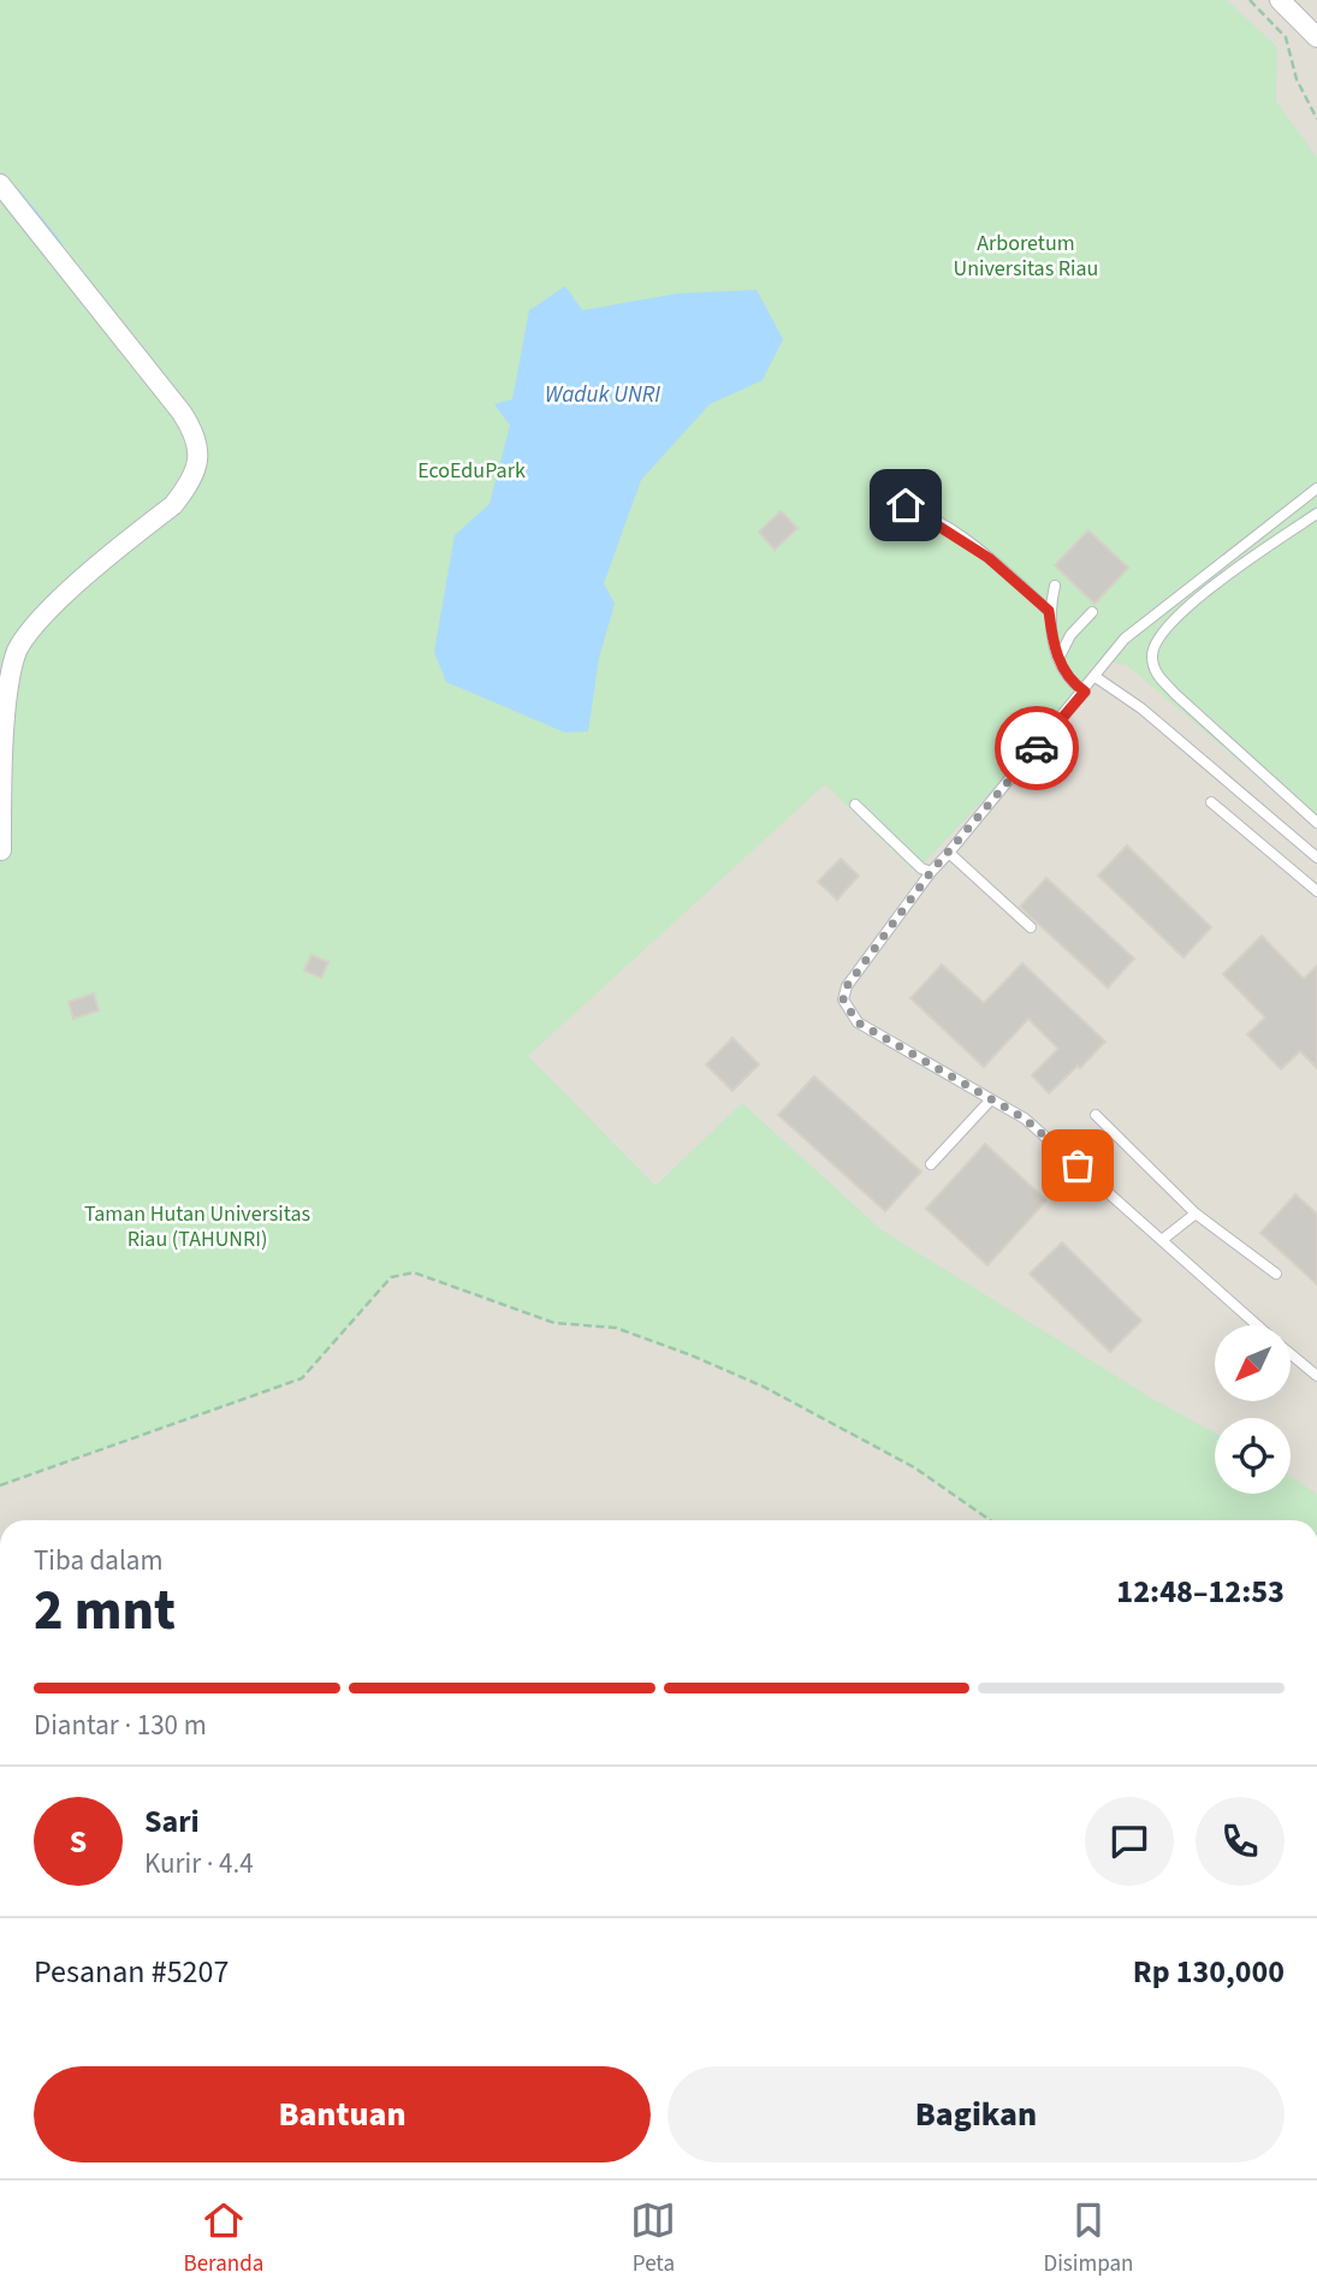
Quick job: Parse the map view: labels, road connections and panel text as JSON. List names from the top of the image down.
{
  "water": ["Waduk UNRI"],
  "parks": ["Arboretum Universitas Riau", "EcoEduPark", "Taman Hutan Universitas Riau (TAHUNRI)"],
  "north": "bottom left",
  "page": {
    "heading": ["2 mnt", "Tiba dalam", "12:48–12:53"],
    "panel": [
      "Sari",
      "Kurir · 4.4",
      "Pesanan #5207",
      "Rp 130,000"
    ],
    "bar": "Diantar · 130 m",
    "round": "S",
    "buttons": ["Bantuan", "Bagikan"],
    "tabs": ["Beranda", "Peta", "Disimpan"]
  }
}
